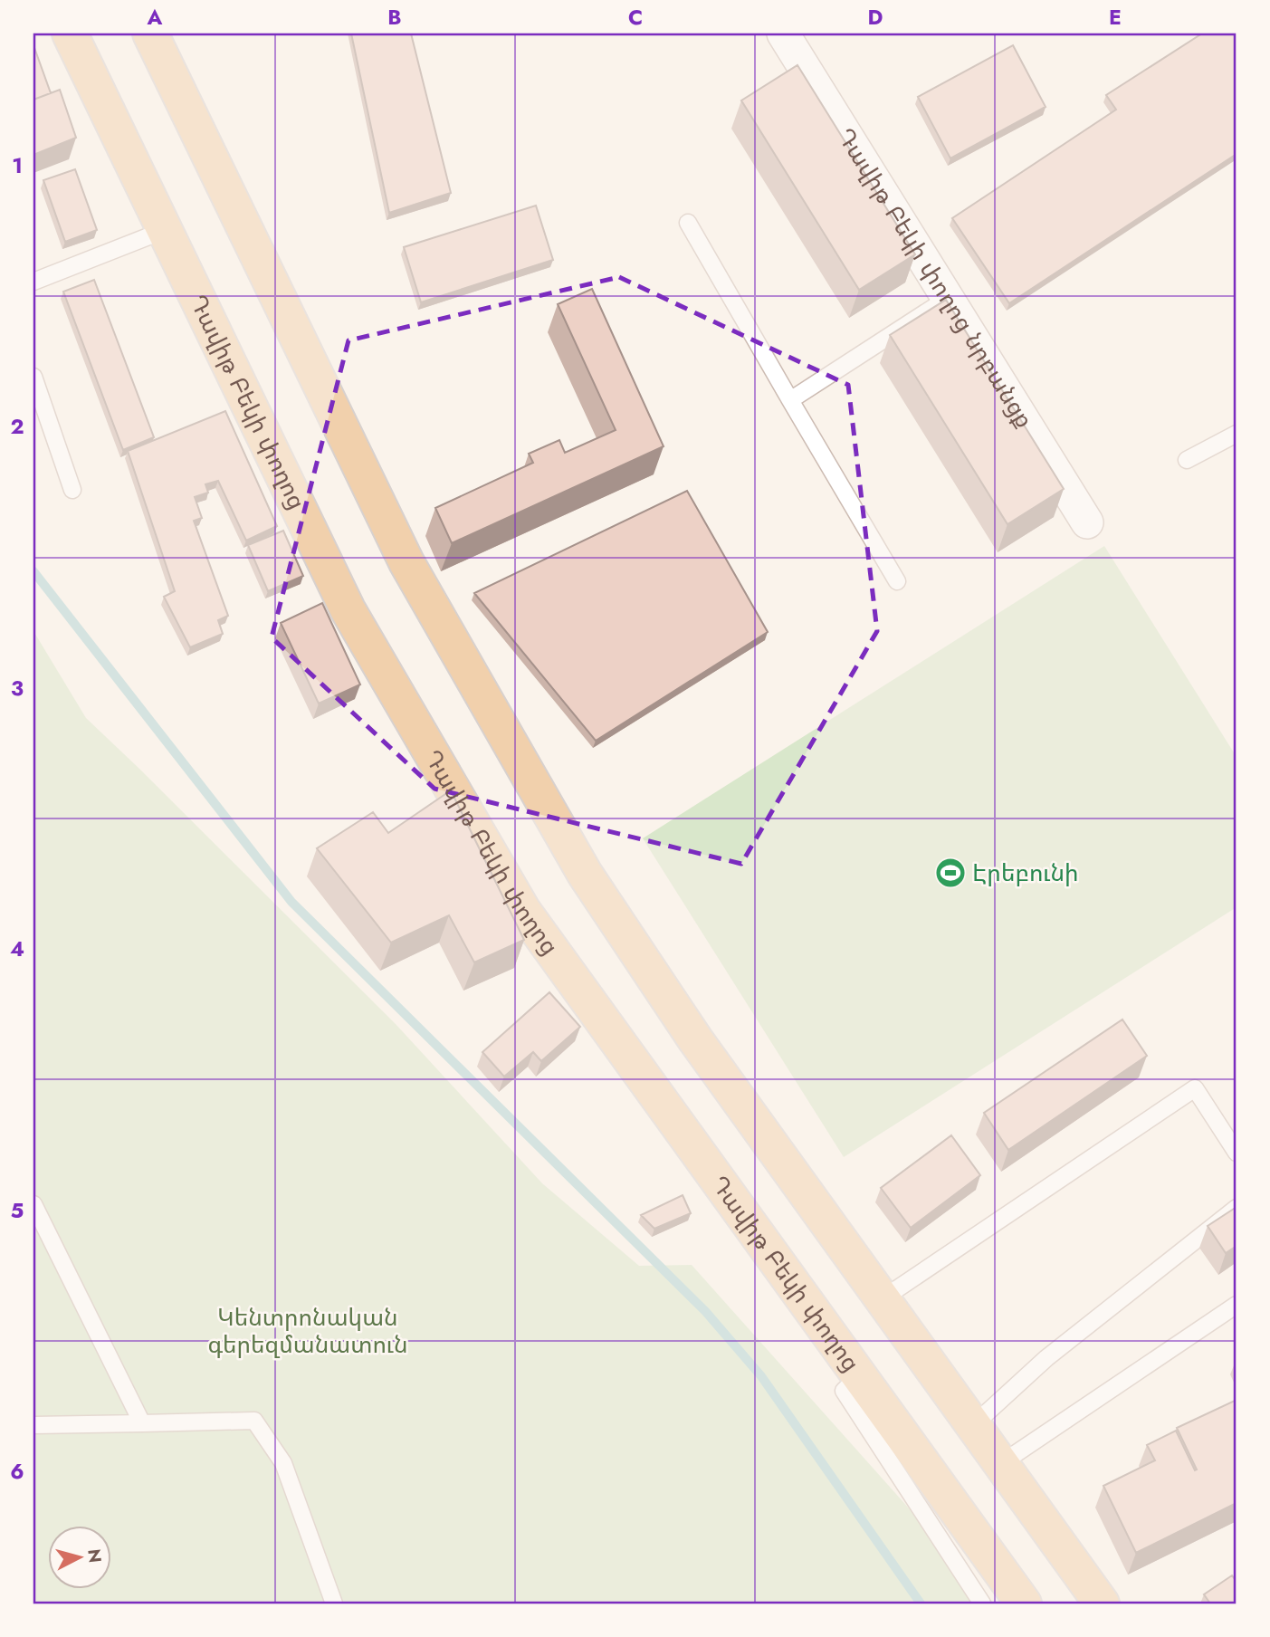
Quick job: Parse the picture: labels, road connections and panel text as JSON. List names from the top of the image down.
{
  "streets": {
    "main road": ["Դավիթ Բեկի փողոց"],
    "street": ["Դավիթ Բեկի փողոց նրբանցք"]
  },
  "parks": ["Կենտրոնական գերեզմանատուն"],
  "places": {
    "sports": ["Էրեբունի"]
  },
  "north": "right",
  "grid": {
    "columns": [
      "A",
      "B",
      "C",
      "D",
      "E"
    ],
    "rows": [
      "1",
      "2",
      "3",
      "4",
      "5",
      "6"
    ]
  }
}
